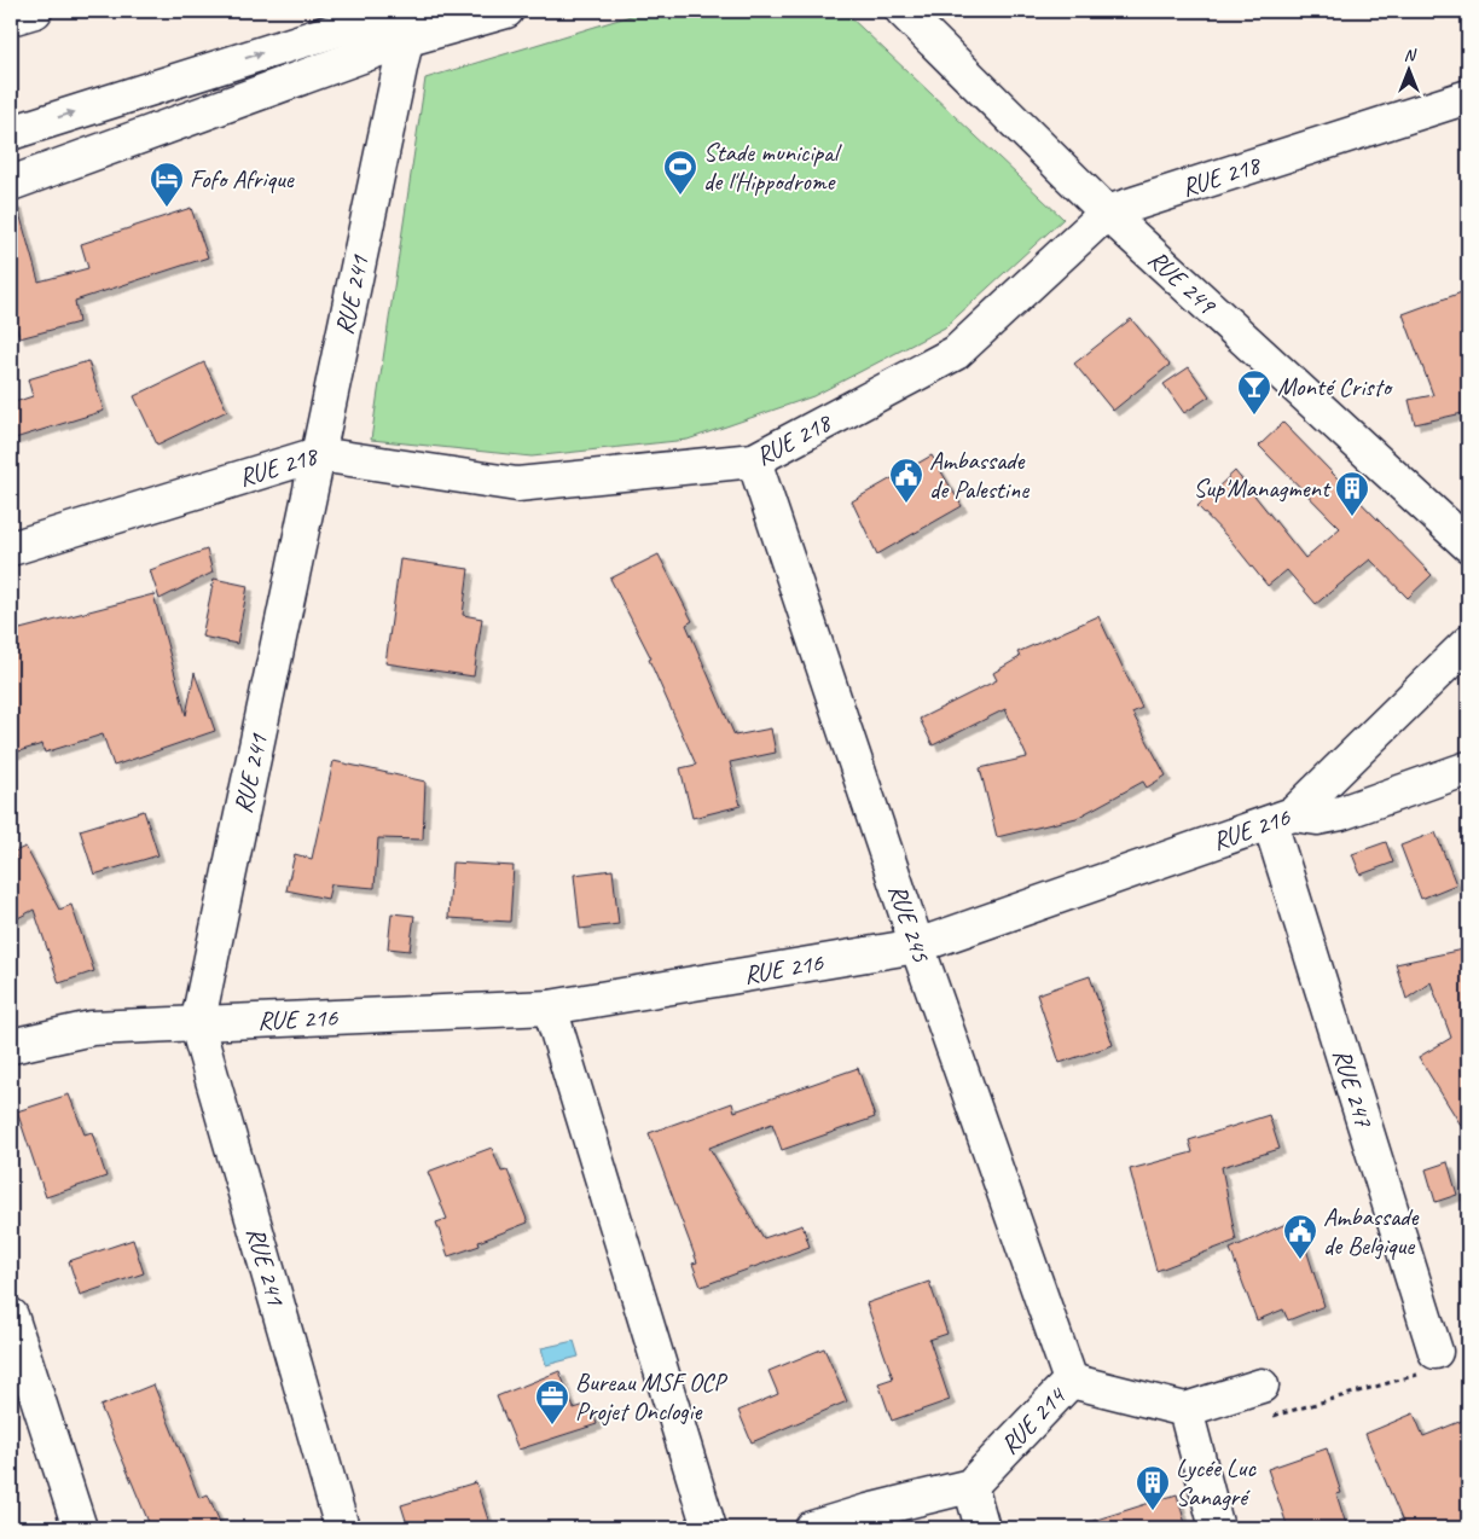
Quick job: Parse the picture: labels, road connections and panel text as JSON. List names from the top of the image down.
{
  "streets": {
    "street": [
      "RUE 218",
      "RUE 249",
      "RUE 241",
      "RUE 216",
      "RUE 245",
      "RUE 247",
      "RUE 214"
    ]
  },
  "crossings": [
    ["RUE 218", "RUE 249"],
    ["RUE 218", "RUE 241"],
    ["RUE 218", "RUE 245"],
    ["RUE 241", "RUE 216"],
    ["RUE 216", "RUE 245"],
    ["RUE 216", "RUE 247"],
    ["RUE 245", "RUE 214"]
  ],
  "places": {
    "sports": ["Stade municipal de l'Hippodrome"],
    "hotel": ["Fofo Afrique"],
    "bar": ["Monté Cristo"],
    "public building": ["Ambassade de Palestine", "Ambassade de Belgique"],
    "building": ["Sup'Managment", "Lycée Luc Sanagré"],
    "office": ["Bureau MSF OCP Projet Onclogie"]
  },
  "north": "top"
}
